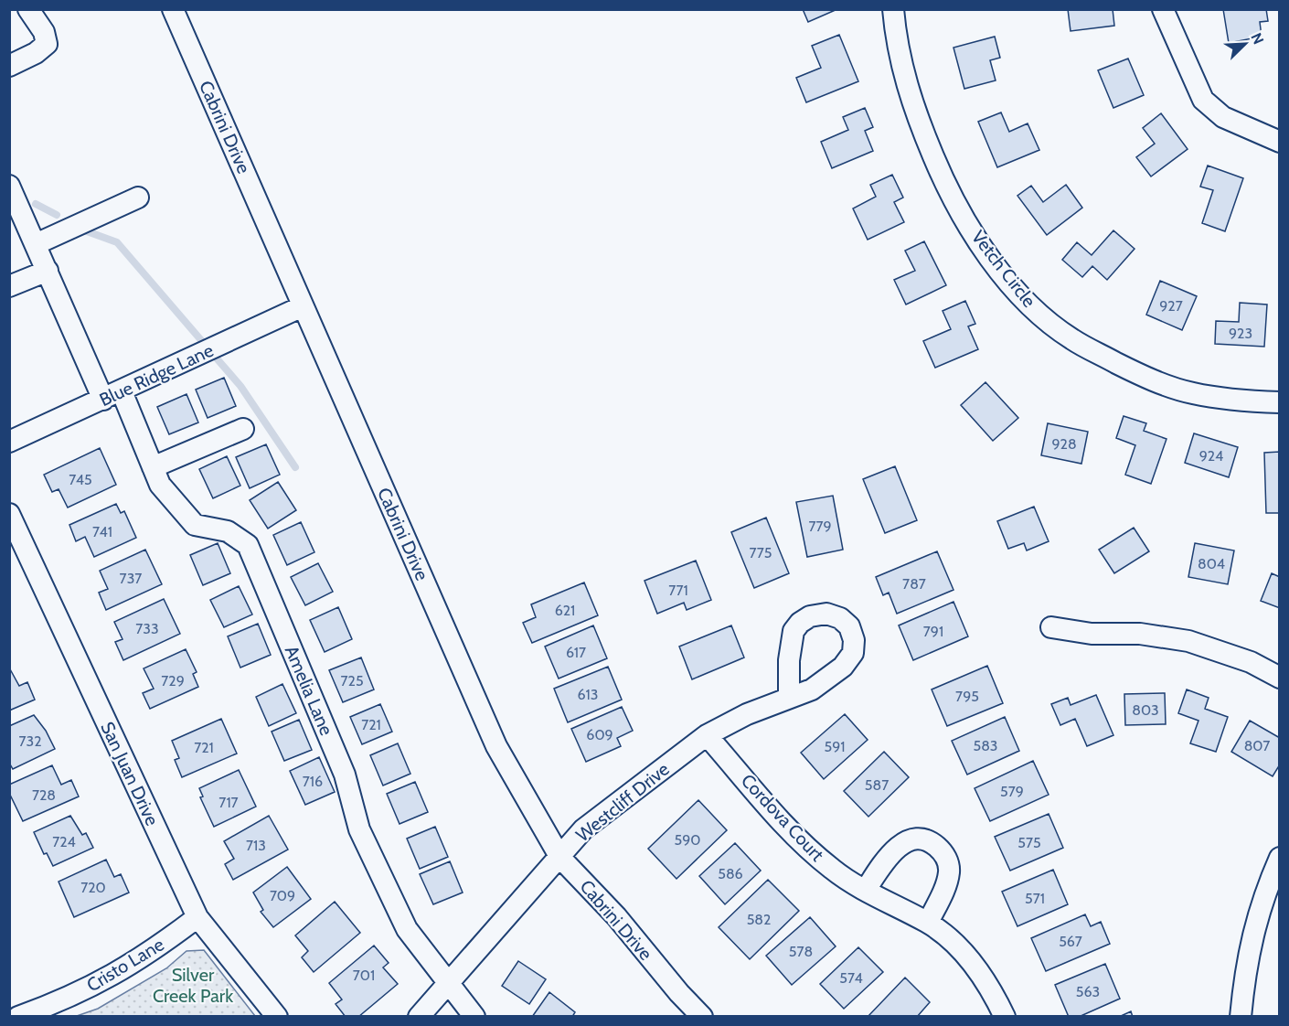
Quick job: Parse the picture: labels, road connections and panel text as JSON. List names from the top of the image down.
{
  "streets": {
    "street": [
      "Cabrini Drive",
      "Vetch Circle",
      "Blue Ridge Lane",
      "Amelia Lane",
      "San Juan Drive",
      "Westcliff Drive",
      "Cordova Court",
      "Cristo Lane"
    ]
  },
  "crossings": [
    ["Cabrini Drive", "Blue Ridge Lane"],
    ["Cabrini Drive", "Westcliff Drive"],
    ["Blue Ridge Lane", "Amelia Lane"],
    ["Amelia Lane", "Westcliff Drive"],
    ["San Juan Drive", "Cristo Lane"],
    ["Westcliff Drive", "Cordova Court"]
  ],
  "parks": ["Silver Creek Park"],
  "house_numbers": [
    "927",
    "923",
    "928",
    "924",
    "745",
    "779",
    "741",
    "775",
    "804",
    "737",
    "787",
    "771",
    "621",
    "733",
    "791",
    "617",
    "729",
    "725",
    "613",
    "795",
    "803",
    "721",
    "609",
    "732",
    "583",
    "807",
    "591",
    "721",
    "716",
    "587",
    "579",
    "728",
    "717",
    "590",
    "724",
    "575",
    "713",
    "586",
    "720",
    "709",
    "571",
    "582",
    "567",
    "578",
    "701",
    "574",
    "563"
  ],
  "north": "top right"
}
